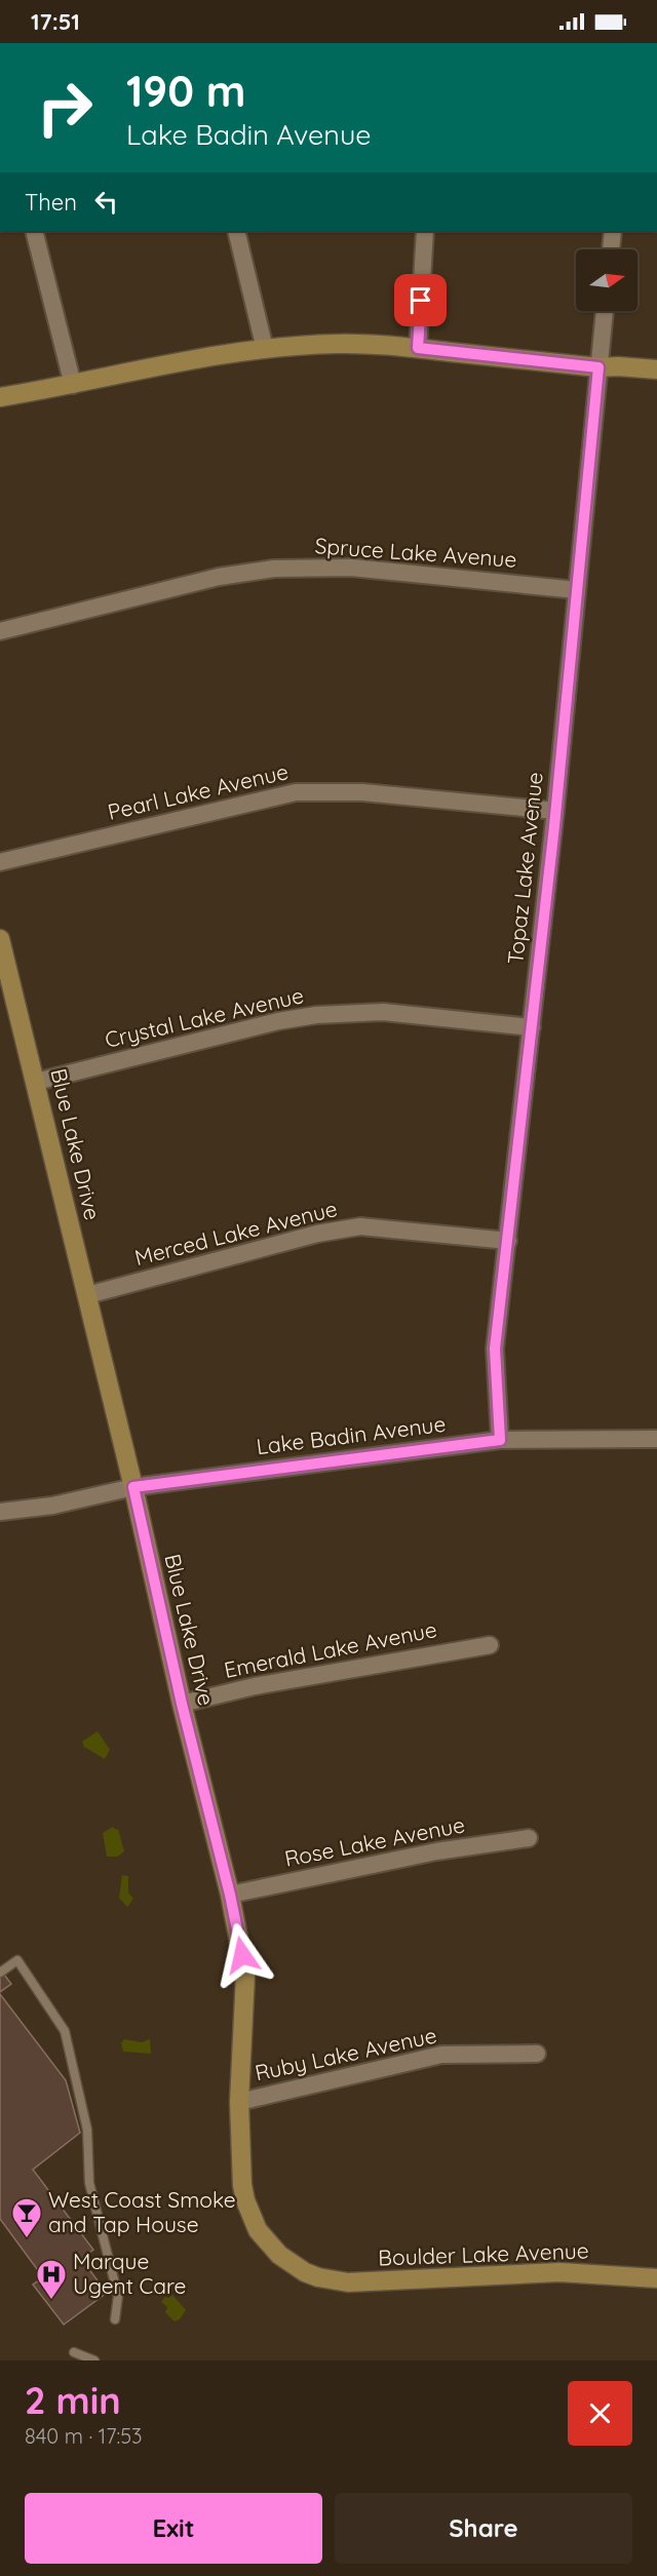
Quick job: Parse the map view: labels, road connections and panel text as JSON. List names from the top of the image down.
{
  "streets": {
    "street": [
      "Spruce Lake Avenue",
      "Pearl Lake Avenue",
      "Topaz Lake Avenue",
      "Crystal Lake Avenue",
      "Blue Lake Drive",
      "Merced Lake Avenue",
      "Lake Badin Avenue",
      "Emerald Lake Avenue",
      "Rose Lake Avenue",
      "Ruby Lake Avenue",
      "Boulder Lake Avenue"
    ]
  },
  "crossings": [
    ["Spruce Lake Avenue", "Topaz Lake Avenue"],
    ["Pearl Lake Avenue", "Topaz Lake Avenue"],
    ["Topaz Lake Avenue", "Crystal Lake Avenue"],
    ["Topaz Lake Avenue", "Merced Lake Avenue"],
    ["Topaz Lake Avenue", "Lake Badin Avenue"],
    ["Crystal Lake Avenue", "Blue Lake Drive"],
    ["Blue Lake Drive", "Merced Lake Avenue"],
    ["Blue Lake Drive", "Lake Badin Avenue"],
    ["Blue Lake Drive", "Emerald Lake Avenue"],
    ["Blue Lake Drive", "Rose Lake Avenue"],
    ["Blue Lake Drive", "Ruby Lake Avenue"],
    ["Blue Lake Drive", "Boulder Lake Avenue"]
  ],
  "places": {
    "bar": ["West Coast Smoke and Tap House"],
    "hospital": ["Marque Ugent Care"]
  },
  "north": "right",
  "page": {
    "status": "17:51",
    "turn": ["190 m", "Lake Badin Avenue"],
    "then": "Then",
    "heading": ["2 min", "840 m · 17:53"],
    "buttons": ["Exit", "Share"]
  }
}
